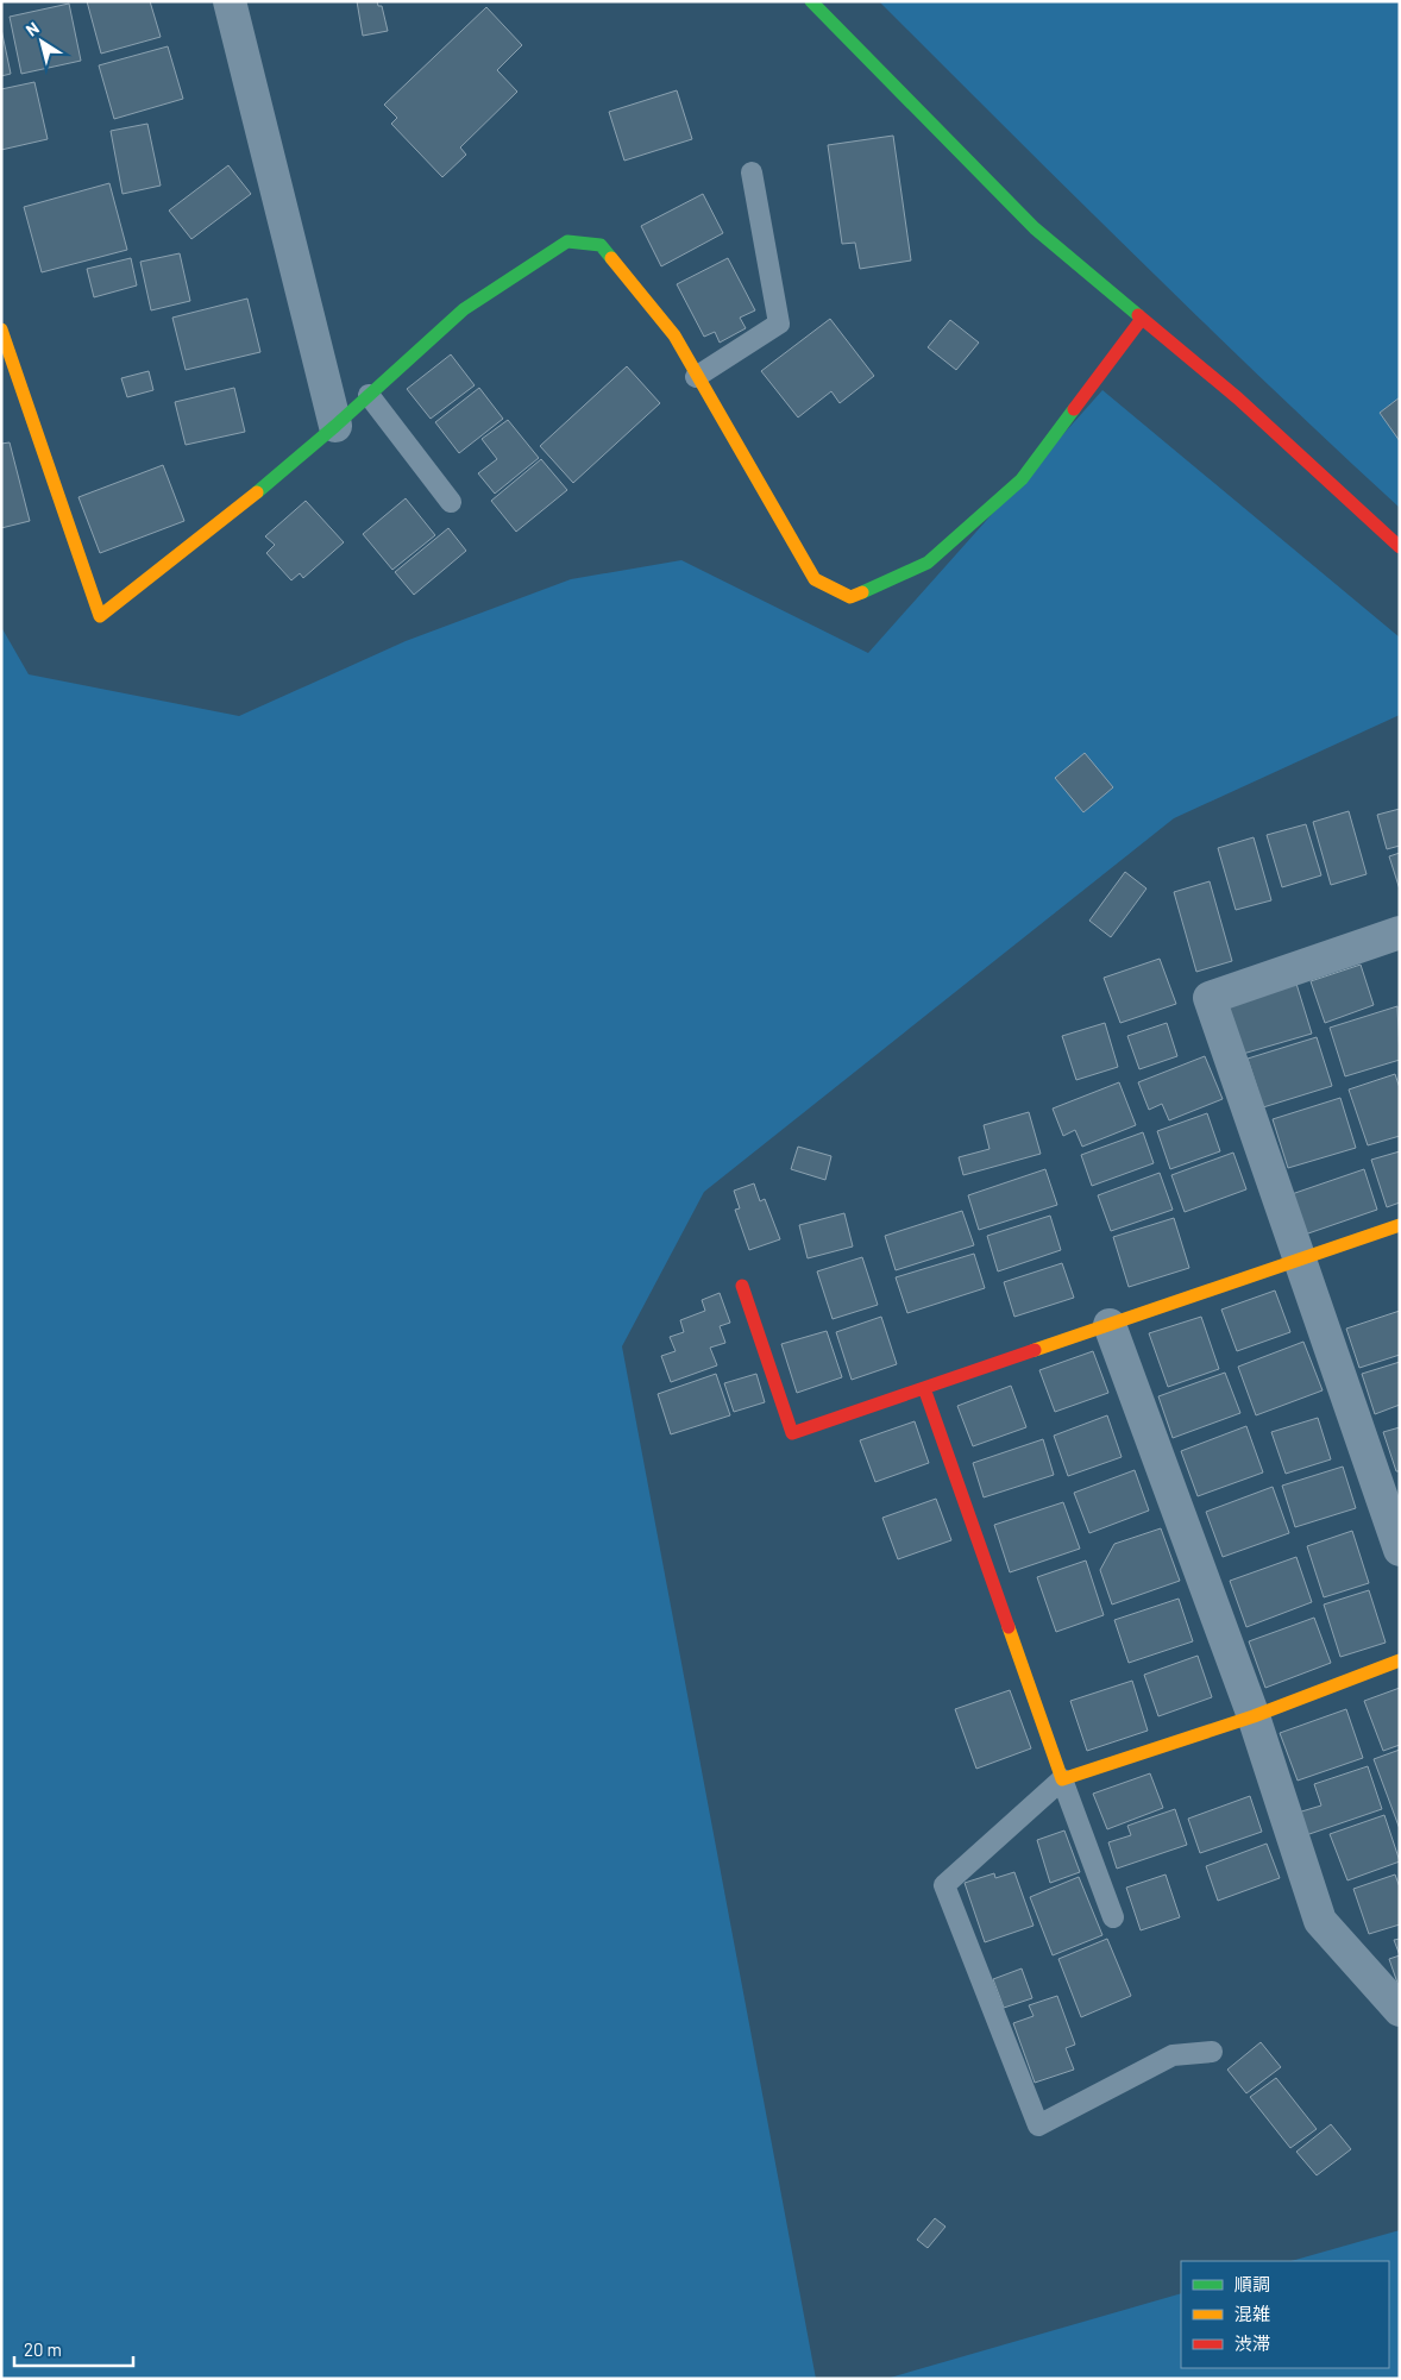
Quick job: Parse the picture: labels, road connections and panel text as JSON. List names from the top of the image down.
{
  "legend": ["順調", "混雑", "渋滞"],
  "scale_bar": "20 m",
  "north": "top left"
}
